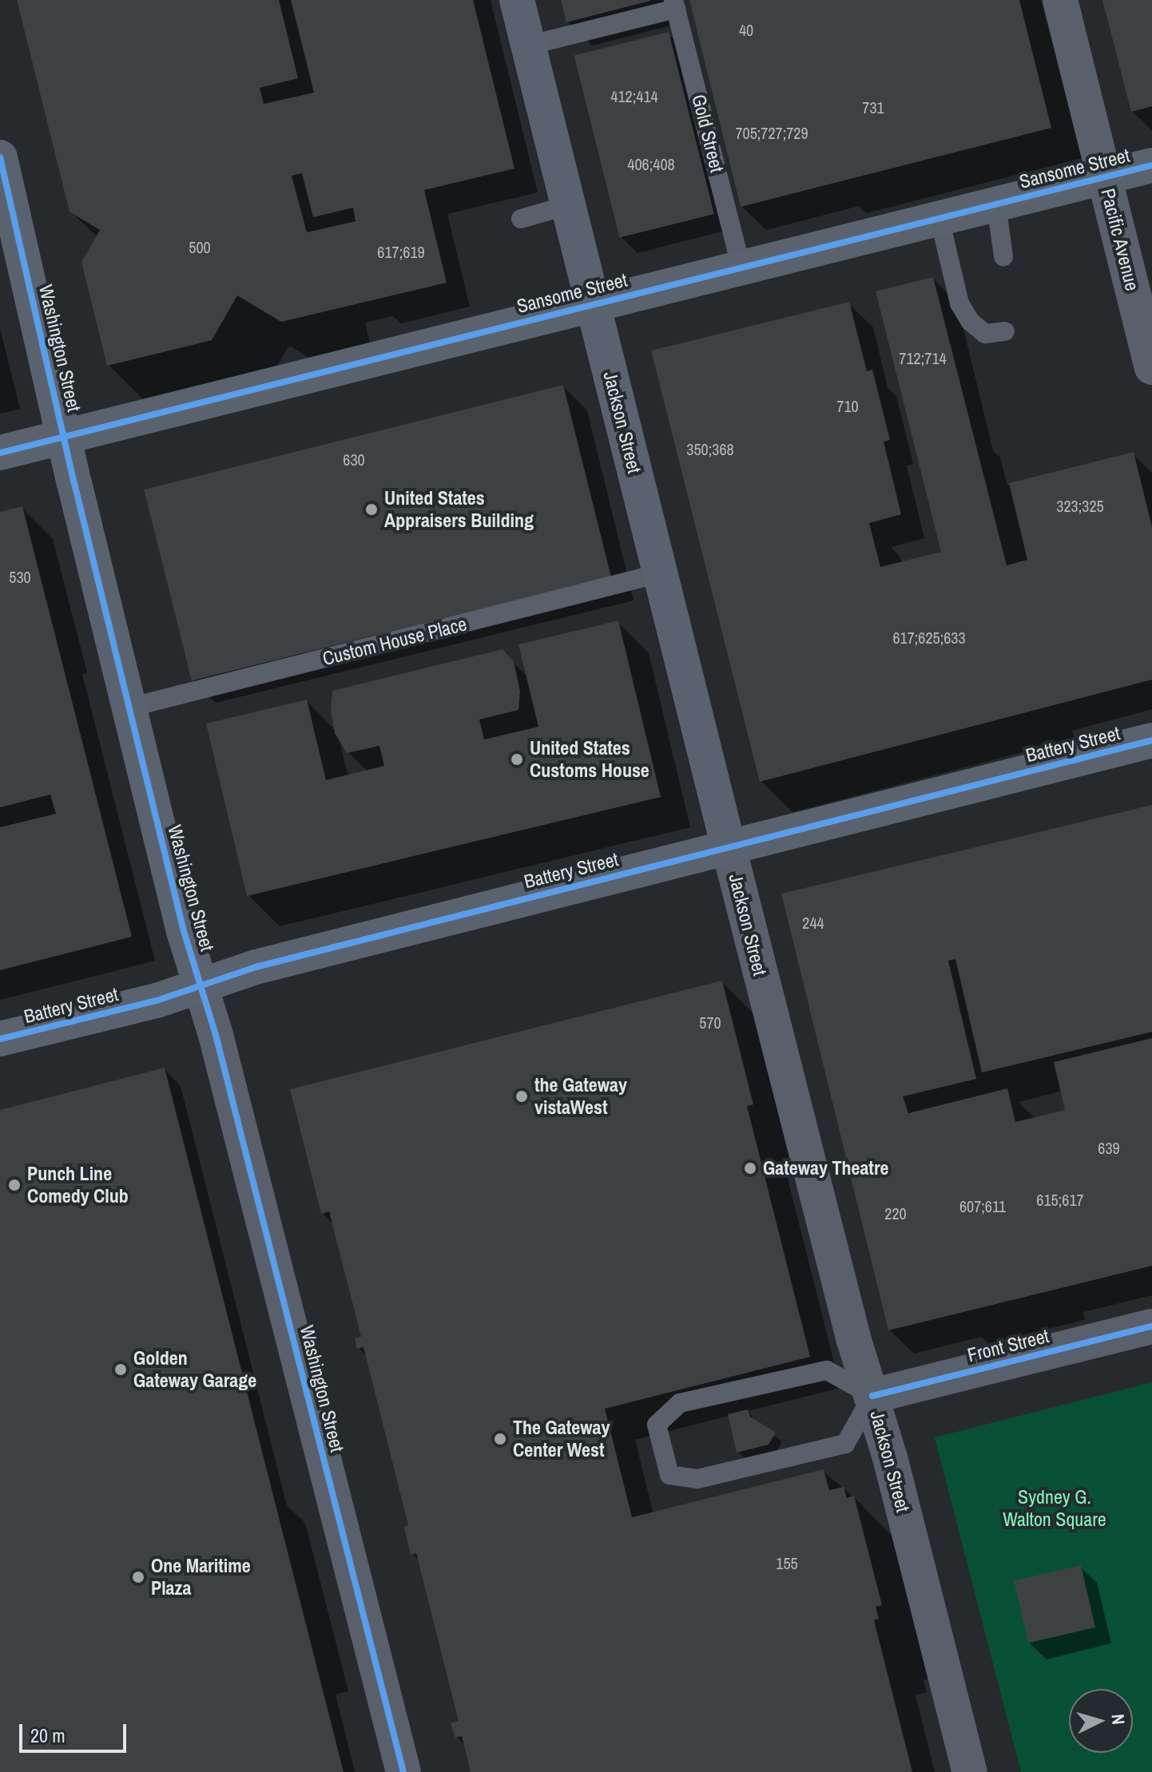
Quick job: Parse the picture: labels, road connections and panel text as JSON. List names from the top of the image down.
{
  "streets": {
    "street": [
      "Sansome Street",
      "Pacific Avenue",
      "Washington Street",
      "Jackson Street",
      "Battery Street",
      "Front Street"
    ],
    "lane": ["Gold Street", "Custom House Place"]
  },
  "crossings": [
    ["Gold Street", "Sansome Street"],
    ["Sansome Street", "Pacific Avenue"],
    ["Sansome Street", "Washington Street"],
    ["Sansome Street", "Jackson Street"],
    ["Washington Street", "Custom House Place"],
    ["Washington Street", "Battery Street"],
    ["Jackson Street", "Custom House Place"],
    ["Jackson Street", "Battery Street"],
    ["Jackson Street", "Front Street"]
  ],
  "parks": ["Sydney G. Walton Square"],
  "places": [
    "United States Appraisers Building",
    "United States Customs House",
    "the Gateway vistaWest",
    "Gateway Theatre",
    "Punch Line Comedy Club",
    "Golden Gateway Garage",
    "The Gateway Center West",
    "One Maritime Plaza"
  ],
  "house_numbers": [
    "40",
    "412;414",
    "731",
    "705;727;729",
    "406;408",
    "500",
    "617;619",
    "712;714",
    "710",
    "350;368",
    "630",
    "323;325",
    "530",
    "617;625;633",
    "244",
    "570",
    "639",
    "615;617",
    "607;611",
    "220",
    "155"
  ],
  "scale_bar": "20 m",
  "north": "right"
}
